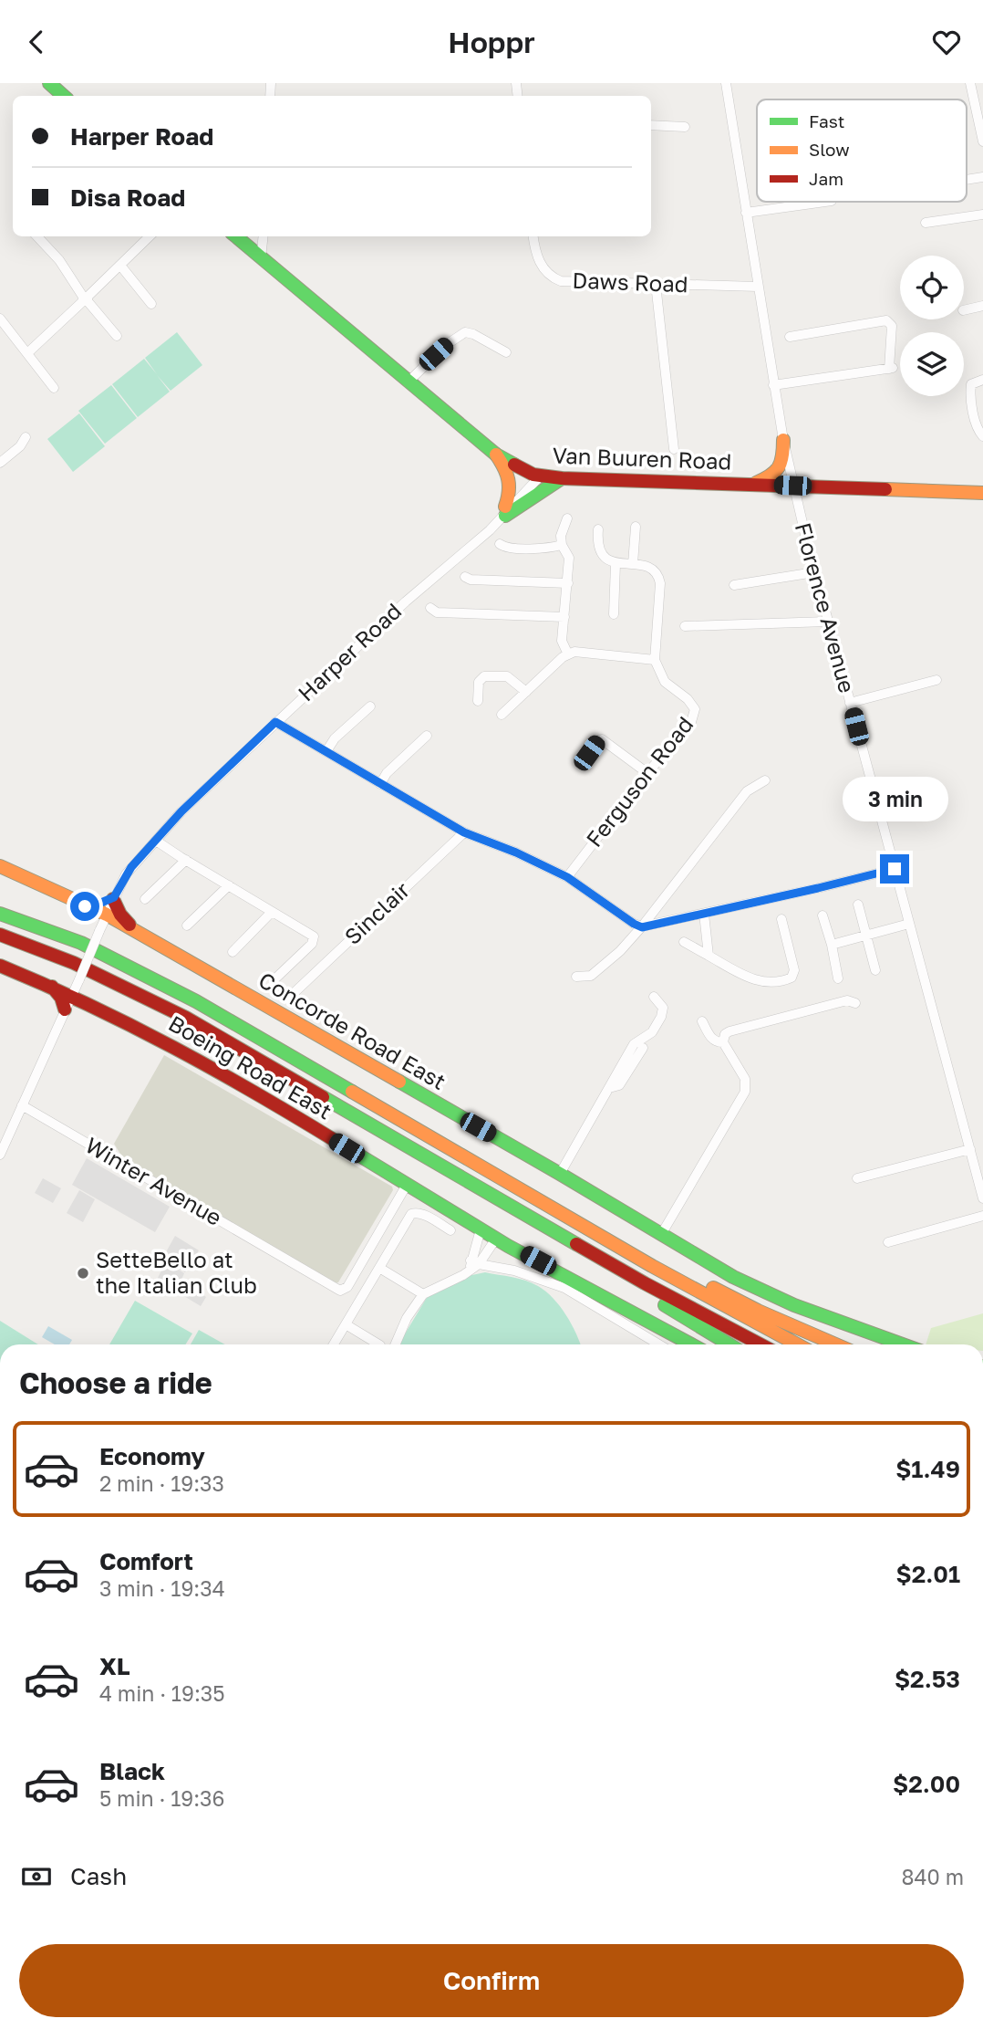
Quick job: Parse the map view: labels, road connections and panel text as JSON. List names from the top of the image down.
{
  "streets": {
    "main road": ["Van Buuren Road", "Concorde Road East", "Boeing Road East"],
    "street": [
      "Daws Road",
      "Florence Avenue",
      "Harper Road",
      "Ferguson Road",
      "Sinclair",
      "Winter Avenue"
    ]
  },
  "crossings": [
    ["Daws Road", "Florence Avenue"],
    ["Van Buuren Road", "Florence Avenue"],
    ["Van Buuren Road", "Harper Road"],
    ["Harper Road", "Concorde Road East"],
    ["Harper Road", "Boeing Road East"],
    ["Harper Road", "Winter Avenue"],
    ["Boeing Road East", "Winter Avenue"]
  ],
  "places": ["SetteBello at the Italian Club"],
  "legend": ["Fast", "Slow", "Jam"],
  "page": {
    "header": "Hoppr",
    "banner": ["Harper Road", "Disa Road"],
    "bubble": "3 min",
    "heading": "Choose a ride",
    "list": [
      {
        "name": "Economy",
        "note": "2 min · 19:33",
        "value": "$1.49"
      },
      {
        "name": "Comfort",
        "note": "3 min · 19:34",
        "value": "$2.01"
      },
      {
        "name": "XL",
        "note": "4 min · 19:35",
        "value": "$2.53"
      },
      {
        "name": "Black",
        "note": "5 min · 19:36",
        "value": "$2.00"
      }
    ],
    "pay": ["Cash", "840 m"],
    "buttons": "Confirm"
  }
}
